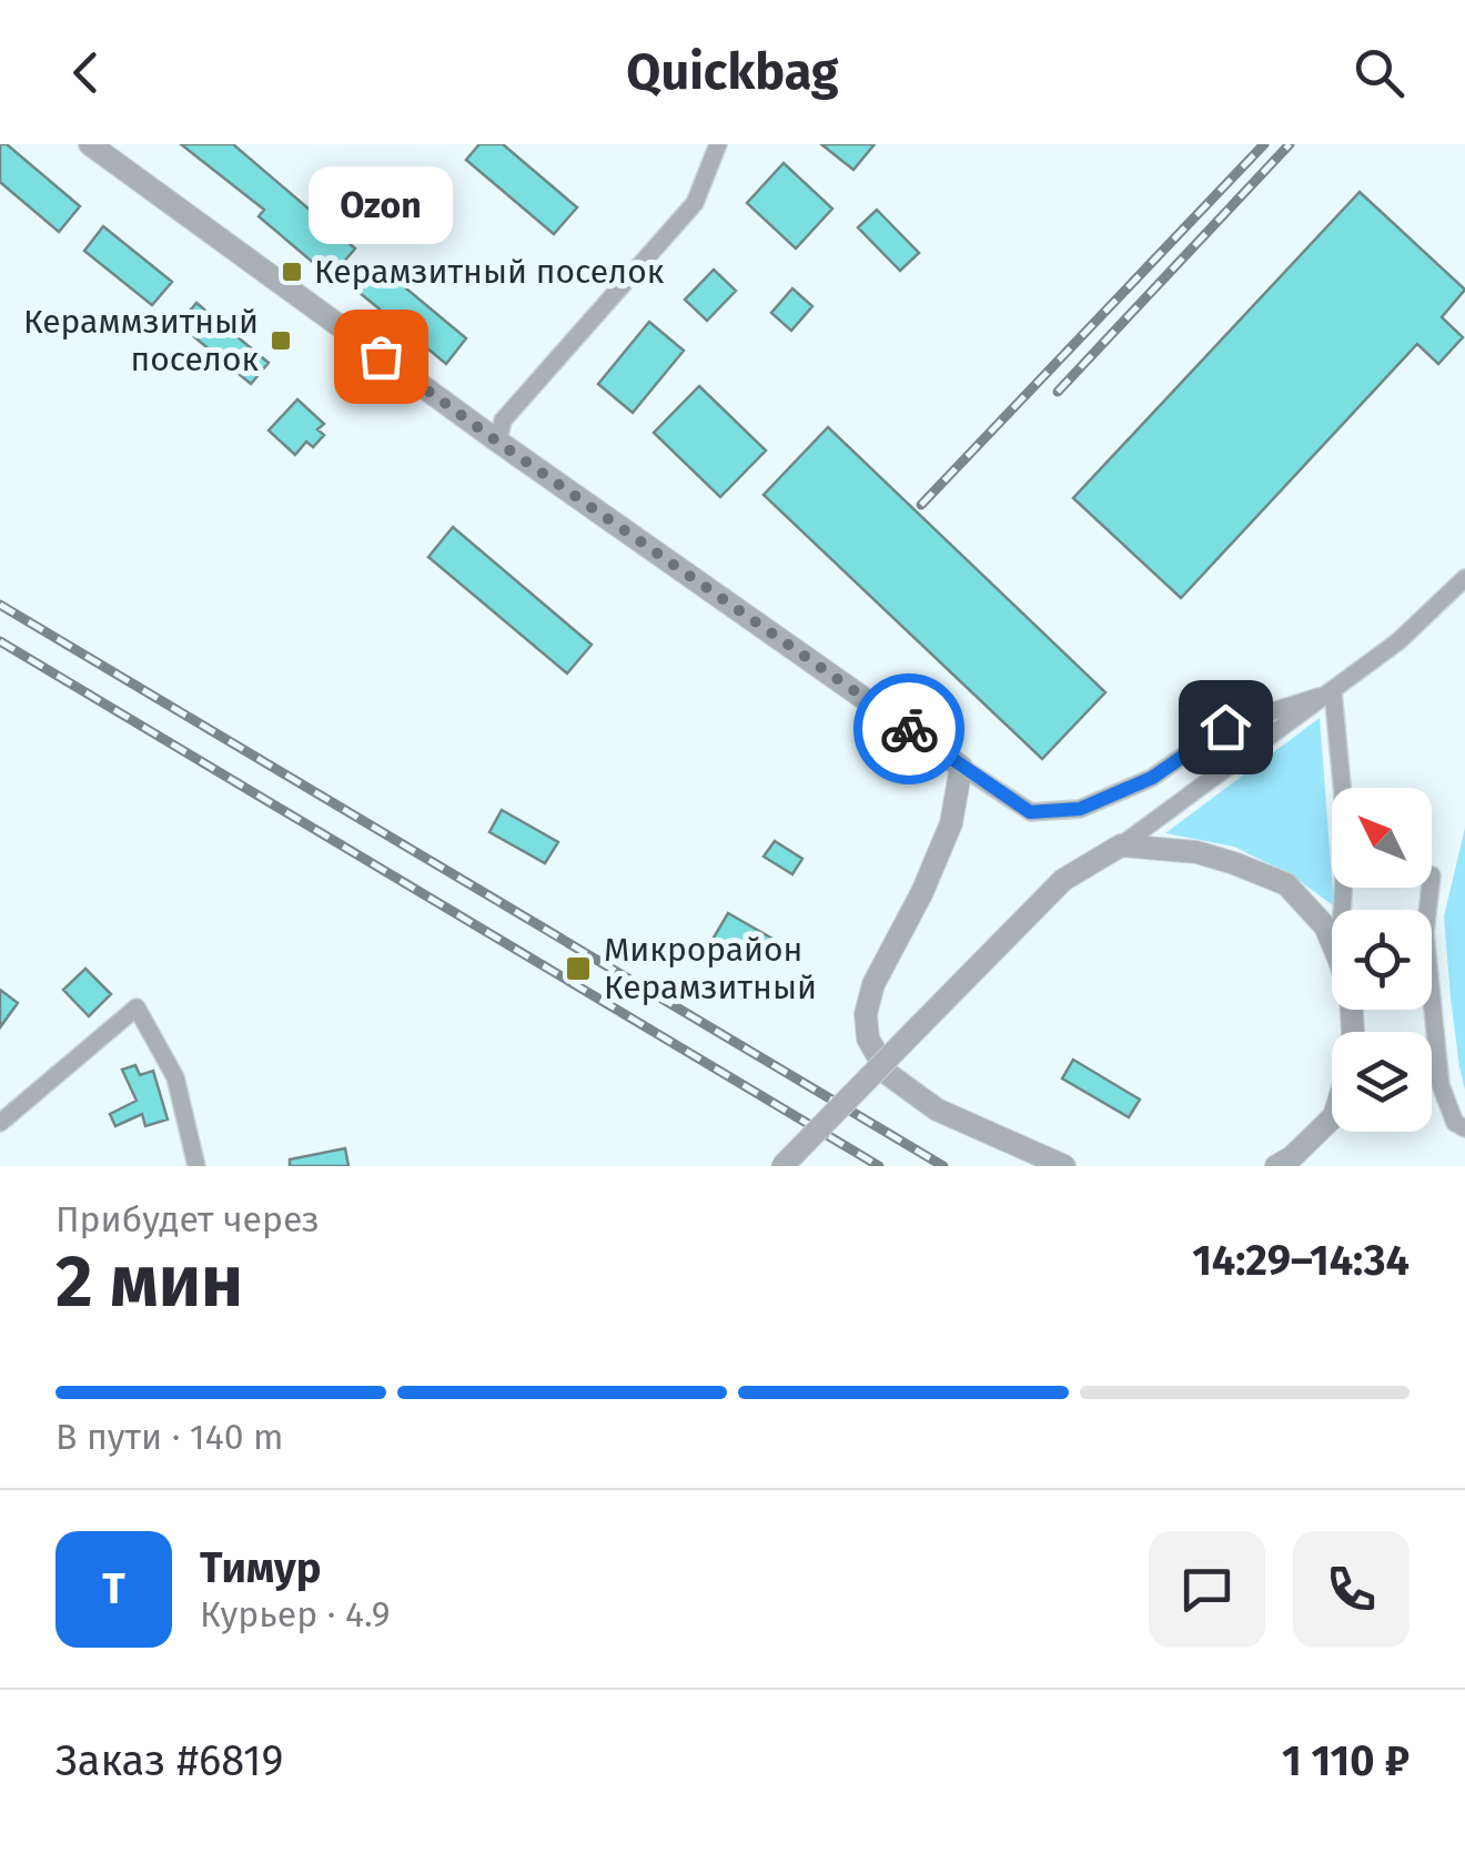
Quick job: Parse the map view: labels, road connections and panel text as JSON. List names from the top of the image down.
{
  "places": {
    "transit": ["Керамзитный поселок", "Кераммзитный поселок", "Микрорайон Керамзитный"],
    "other": ["Ozon"]
  },
  "north": "top left",
  "page": {
    "header": "Quickbag",
    "bubble": "Ozon",
    "heading": ["2 мин", "Прибудет через", "14:29–14:34"],
    "panel": [
      "Тимур",
      "Курьер · 4.9",
      "Заказ #6819",
      "1 110 ₽"
    ],
    "bar": "В пути · 140 m",
    "round": "Т"
  }
}
